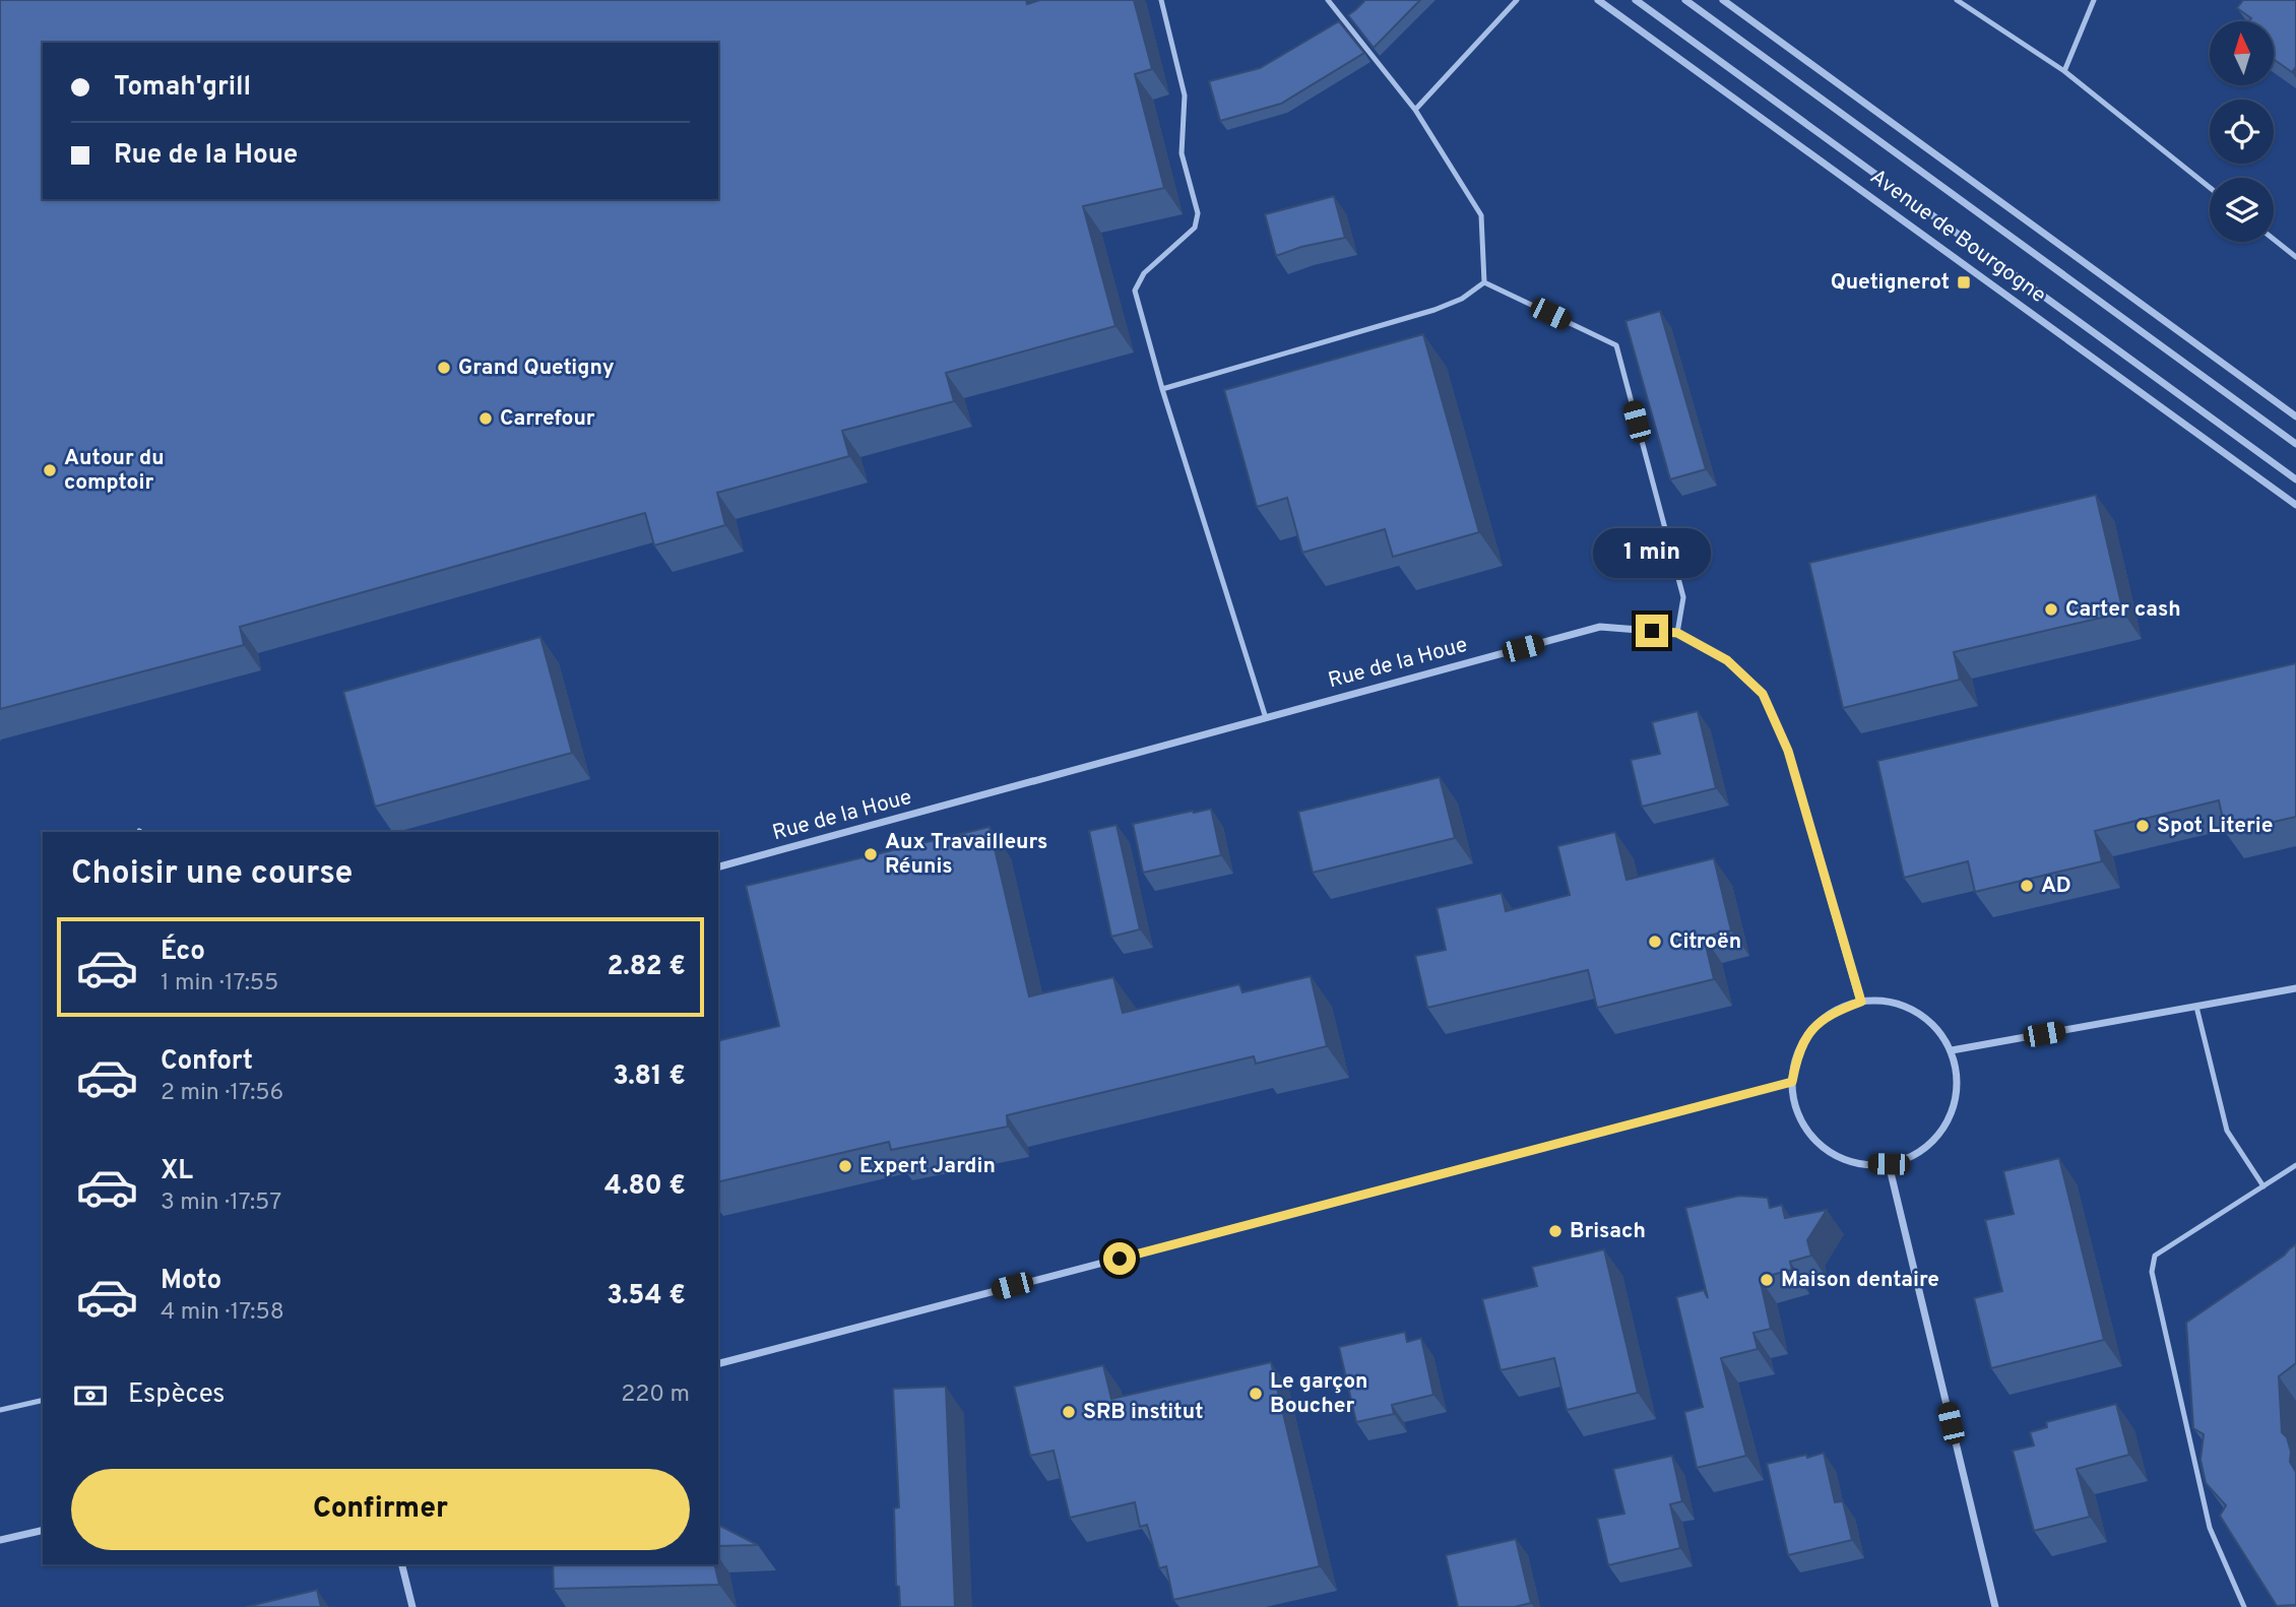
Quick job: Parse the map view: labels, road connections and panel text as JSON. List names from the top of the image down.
{
  "streets": {
    "street": ["Avenue de Bourgogne", "Rue de la Houe"]
  },
  "places": {
    "transit": ["Quetignerot"],
    "other": [
      "Grand Quetigny",
      "Carrefour",
      "Autour du comptoir",
      "Carter cash",
      "Spot Literie",
      "Aux Travailleurs Réunis",
      "AD",
      "Citroën",
      "Expert Jardin",
      "Brisach",
      "Maison dentaire",
      "Le garçon Boucher",
      "SRB institut"
    ]
  },
  "north": "top",
  "page": {
    "banner": ["Tomah'grill", "Rue de la Houe"],
    "bubble": "1 min",
    "heading": "Choisir une course",
    "list": [
      {
        "name": "Éco",
        "note": "1 min · 17:55",
        "value": "2.82 €"
      },
      {
        "name": "Confort",
        "note": "2 min · 17:56",
        "value": "3.81 €"
      },
      {
        "name": "XL",
        "note": "3 min · 17:57",
        "value": "4.80 €"
      },
      {
        "name": "Moto",
        "note": "4 min · 17:58",
        "value": "3.54 €"
      }
    ],
    "pay": ["Espèces", "220 m"],
    "buttons": "Confirmer"
  }
}
